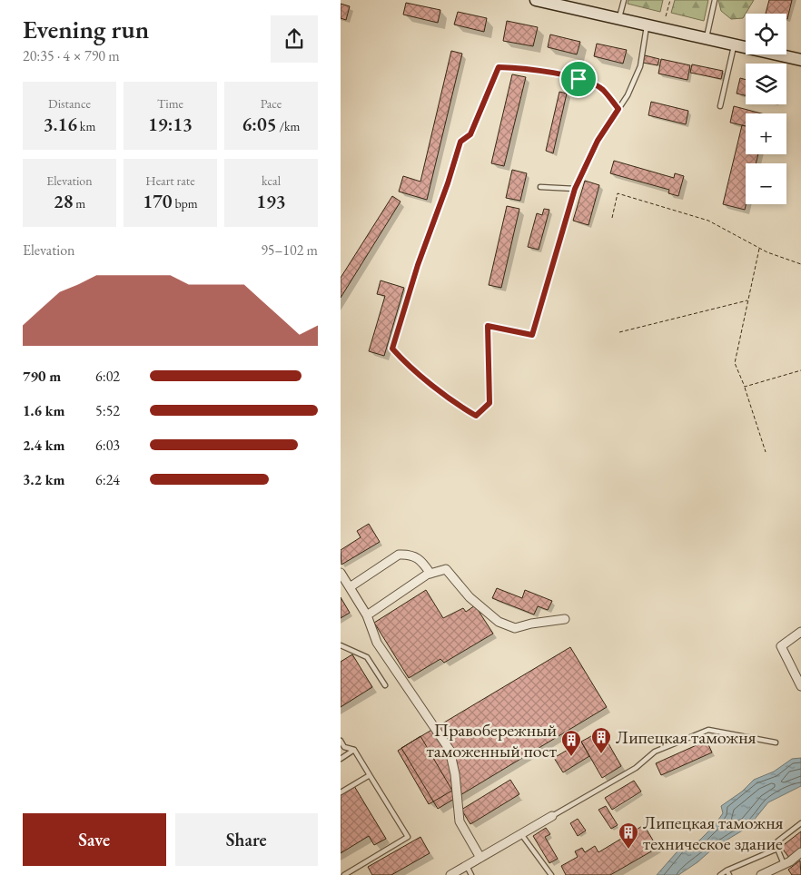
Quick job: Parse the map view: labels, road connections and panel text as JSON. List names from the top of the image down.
{
  "places": {
    "building": ["Липецкая таможня", "Правобережный таможенный пост", "Липецкая таможня техническое здание"]
  },
  "page": {
    "heading": ["Evening run", "20:35 · 4 × 790 m"],
    "map_buttons": ["+", "−"],
    "stats": [
      ["Distance", "3.16 km"],
      ["Time", "19:13"],
      ["Pace", "6:05 /km"],
      ["Elevation", "28 m"],
      ["Heart rate", "170 bpm"],
      ["kcal", "193"]
    ],
    "chart": ["Elevation", "95–102 m"],
    "list": [
      {
        "name": "790 m",
        "note": "6:02"
      },
      {
        "name": "1.6 km",
        "note": "5:52"
      },
      {
        "name": "2.4 km",
        "note": "6:03"
      },
      {
        "name": "3.2 km",
        "note": "6:24"
      }
    ],
    "buttons": ["Save", "Share"]
  }
}
